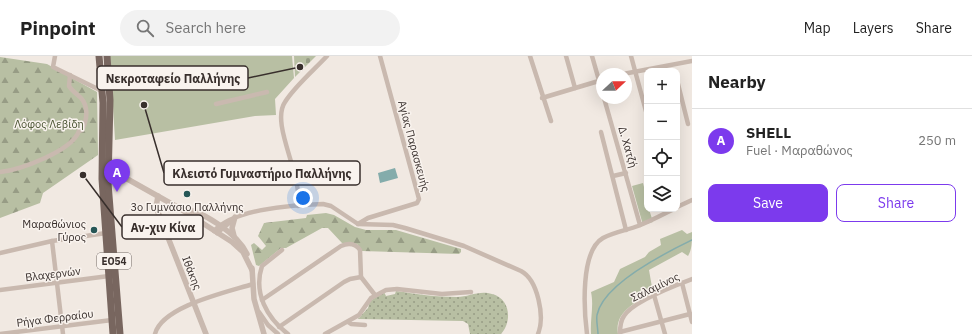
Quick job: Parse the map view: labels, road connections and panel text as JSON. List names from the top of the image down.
{
  "streets": {
    "main road": ["ΕΟ54"],
    "street": [
      "Αγίας Παρασκευής",
      "Δ. Χατζή",
      "Ιθάκης",
      "Βλαχερνών",
      "Σαλαμίνος",
      "Ρήγα Φερραίου"
    ]
  },
  "crossings": [
    ["ΕΟ54", "Βλαχερνών"],
    ["ΕΟ54", "Ρήγα Φερραίου"]
  ],
  "parks": ["Λόφος Λεβίδη"],
  "places": [
    "Νεκροταφείο Παλλήνης",
    "Κλειστό Γυμναστήριο Παλλήνης",
    "Αν-χιν Κίνα",
    "3ο Γυμνάσιο Παλλήνης",
    "Μαραθώνιος Γύρος"
  ],
  "north": "right",
  "page": {
    "header": "Pinpoint",
    "search": "Search here",
    "nav": ["Map", "Layers", "Share"],
    "heading": "Nearby",
    "map_buttons": ["+", "−"],
    "list": [
      {
        "mark": "A",
        "name": "SHELL",
        "note": "Fuel · Μαραθώνος",
        "value": "250 m"
      }
    ],
    "pins": "A",
    "buttons": ["Save", "Share"]
  }
}
